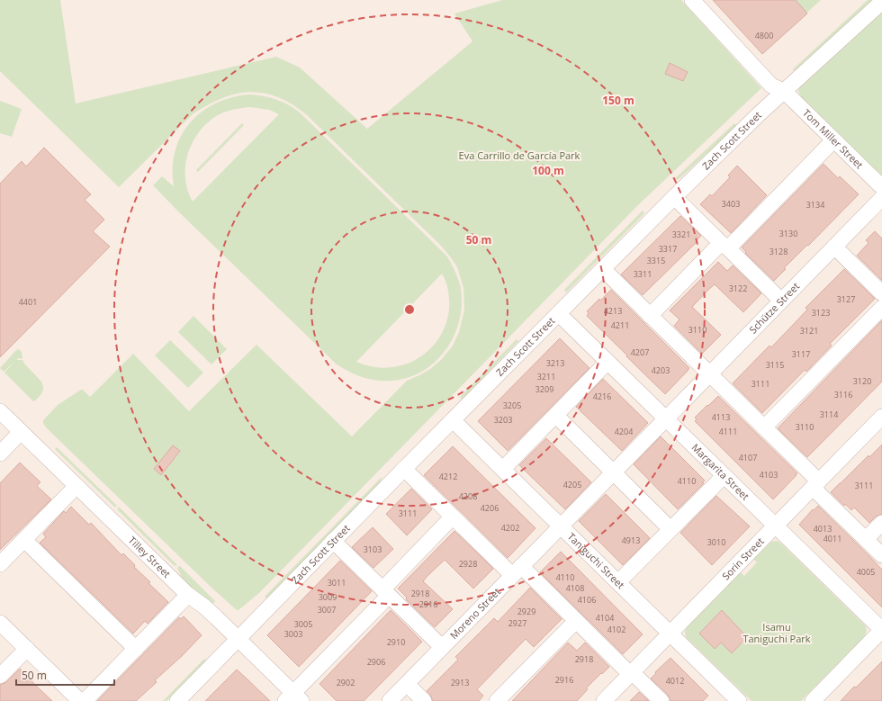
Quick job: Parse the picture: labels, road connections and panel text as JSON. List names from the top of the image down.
{
  "streets": {
    "street": [
      "Tom Miller Street",
      "Zach Scott Street",
      "Schütze Street",
      "Margarita Street",
      "Tilley Street",
      "Sorin Street",
      "Taniguchi Street",
      "Moreno Street"
    ]
  },
  "crossings": [
    ["Tom Miller Street", "Zach Scott Street"],
    ["Zach Scott Street", "Margarita Street"],
    ["Zach Scott Street", "Tilley Street"],
    ["Zach Scott Street", "Taniguchi Street"],
    ["Schütze Street", "Margarita Street"],
    ["Schütze Street", "Moreno Street"],
    ["Margarita Street", "Sorin Street"],
    ["Sorin Street", "Taniguchi Street"],
    ["Taniguchi Street", "Moreno Street"]
  ],
  "parks": ["Eva Carrillo de García Park", "Isamu Taniguchi Park"],
  "house_numbers": [
    "4800",
    "3403",
    "3134",
    "3130",
    "3321",
    "3317",
    "3128",
    "3315",
    "3311",
    "3122",
    "3127",
    "4401",
    "4213",
    "3123",
    "4211",
    "3110",
    "3121",
    "4207",
    "3117",
    "3213",
    "3115",
    "4203",
    "3211",
    "3120",
    "3111",
    "3209",
    "3116",
    "4216",
    "3205",
    "3114",
    "4113",
    "3203",
    "3110",
    "4204",
    "4111",
    "4107",
    "4103",
    "4212",
    "4110",
    "4205",
    "3111",
    "4208",
    "4206",
    "3111",
    "4202",
    "4013",
    "4011",
    "4913",
    "3010",
    "3103",
    "2928",
    "4005",
    "4110",
    "3011",
    "4108",
    "2918",
    "3009",
    "4106",
    "2916",
    "3007",
    "2929",
    "4104",
    "2927",
    "3005",
    "4102",
    "3003",
    "2910",
    "2918",
    "2906",
    "2916",
    "4012",
    "2902",
    "2913"
  ],
  "scale_bar": "50 m",
  "rings": ["150 m", "100 m", "50 m"]
}
